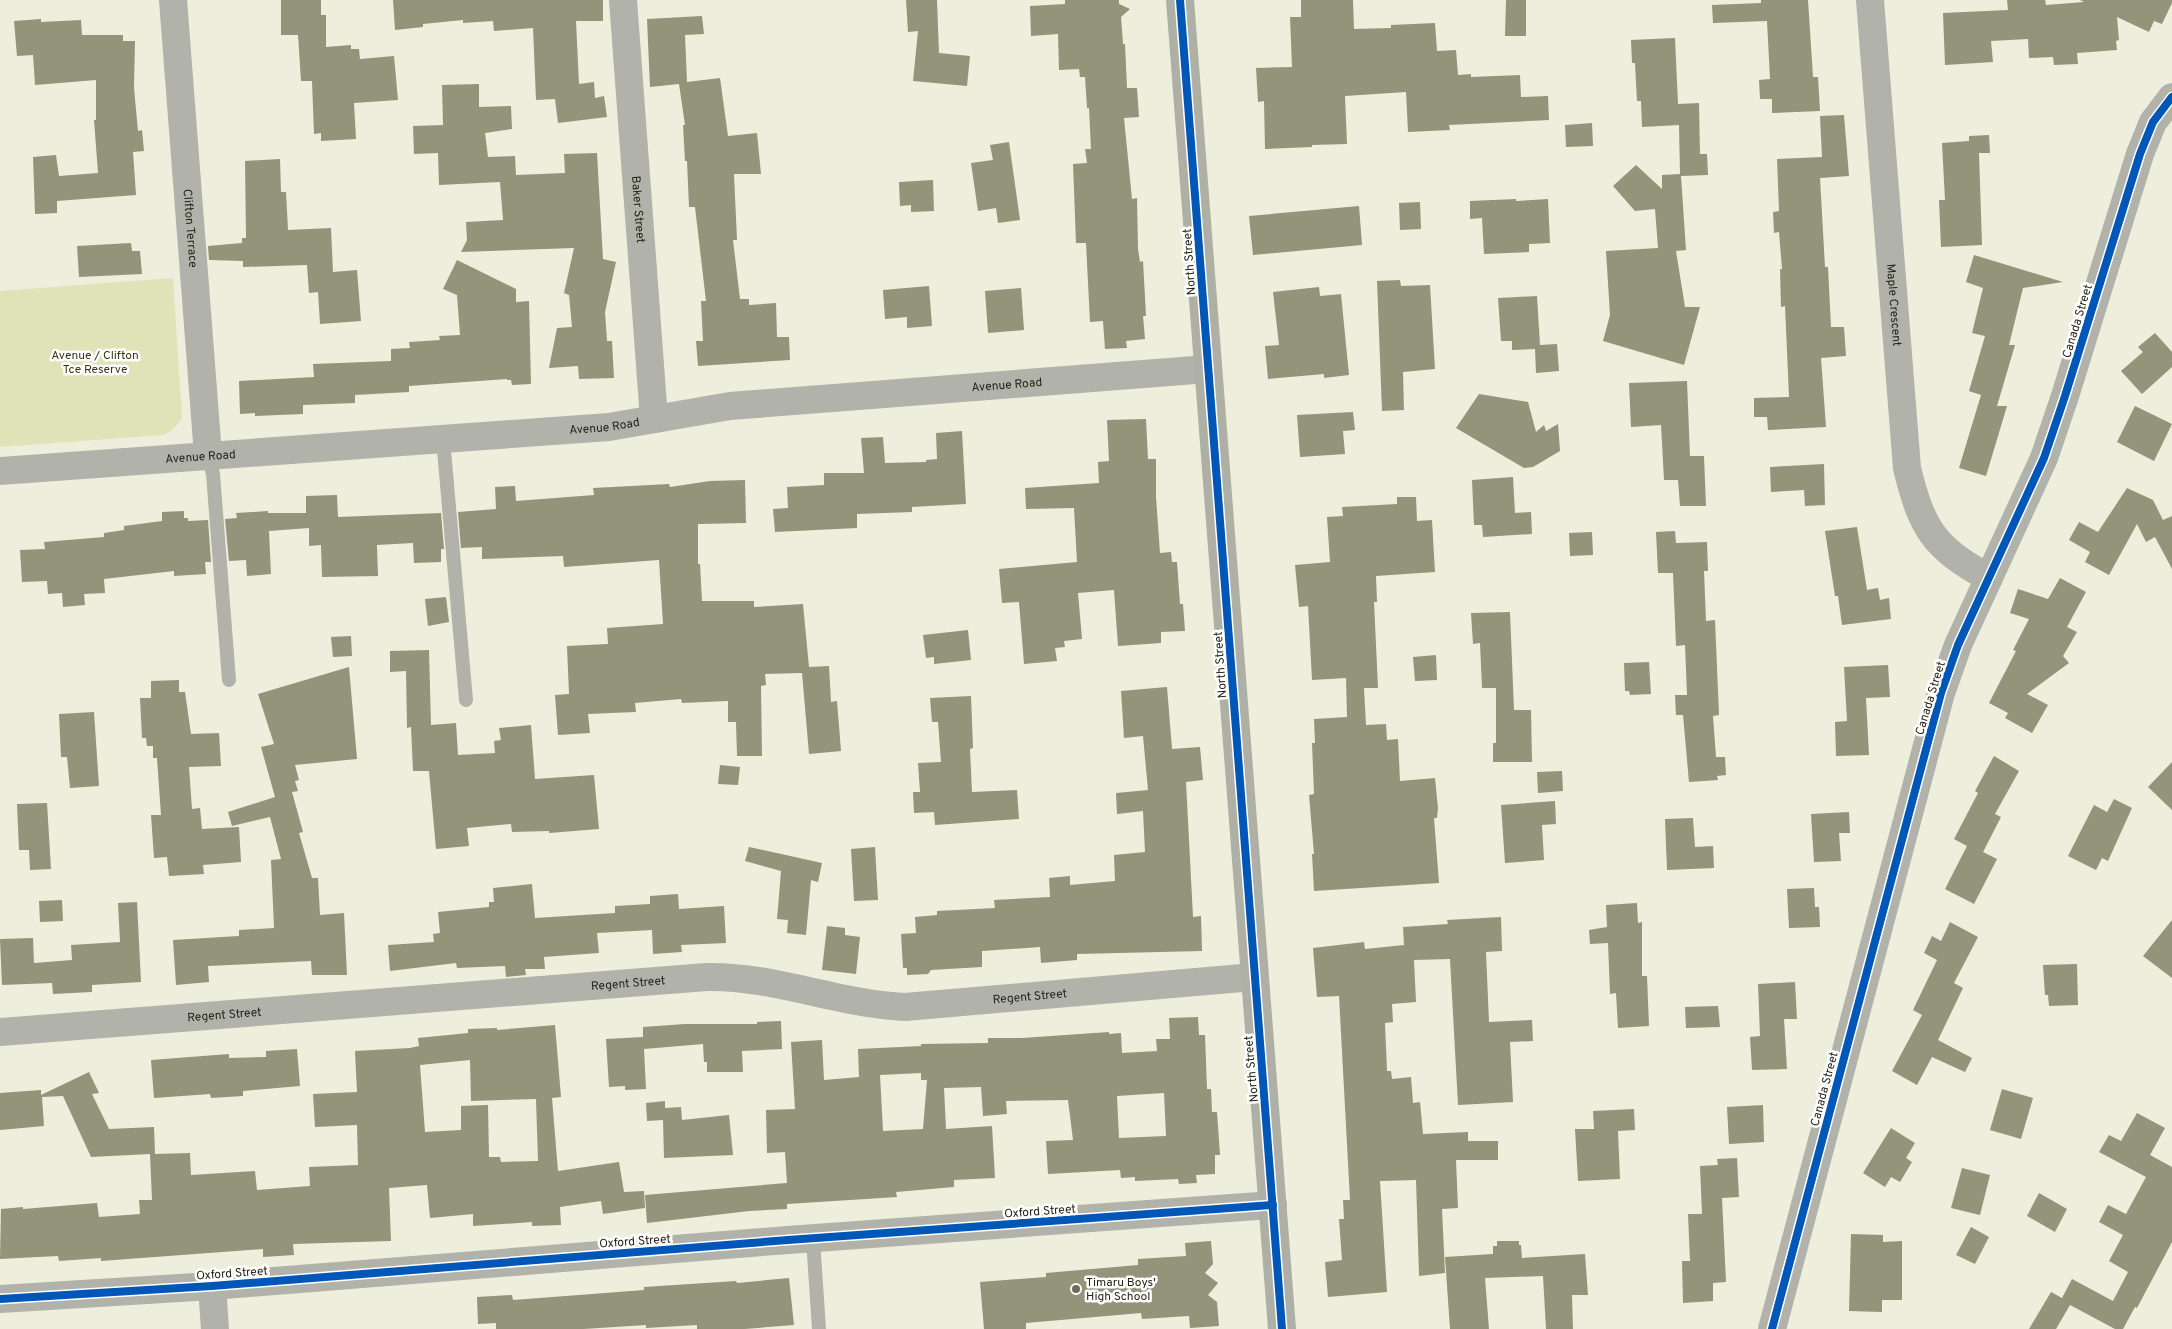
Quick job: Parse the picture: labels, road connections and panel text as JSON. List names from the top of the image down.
{
  "streets": {
    "street": [
      "Baker Street",
      "Clifton Terrace",
      "North Street",
      "Maple Crescent",
      "Canada Street",
      "Avenue Road",
      "Regent Street",
      "Oxford Street"
    ]
  },
  "crossings": [
    ["Baker Street", "Avenue Road"],
    ["Clifton Terrace", "Avenue Road"],
    ["North Street", "Avenue Road"],
    ["North Street", "Regent Street"],
    ["North Street", "Oxford Street"],
    ["Maple Crescent", "Canada Street"]
  ],
  "parks": ["Avenue / Clifton Tce Reserve"],
  "places": ["Timaru Boys' High School"]
}
